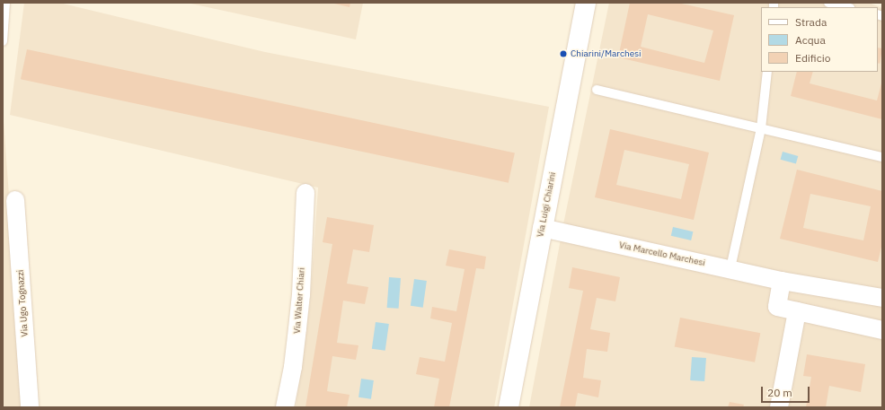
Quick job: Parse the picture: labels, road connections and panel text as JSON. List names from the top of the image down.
{
  "streets": {
    "street": [
      "Via Luigi Chiarini",
      "Via Marcello Marchesi",
      "Via Walter Chiari",
      "Via Ugo Tognazzi"
    ]
  },
  "crossings": [
    ["Via Luigi Chiarini", "Via Marcello Marchesi"]
  ],
  "places": ["Chiarini/Marchesi"],
  "legend": ["Strada", "Acqua", "Edificio"],
  "scale_bar": "20 m"
}
